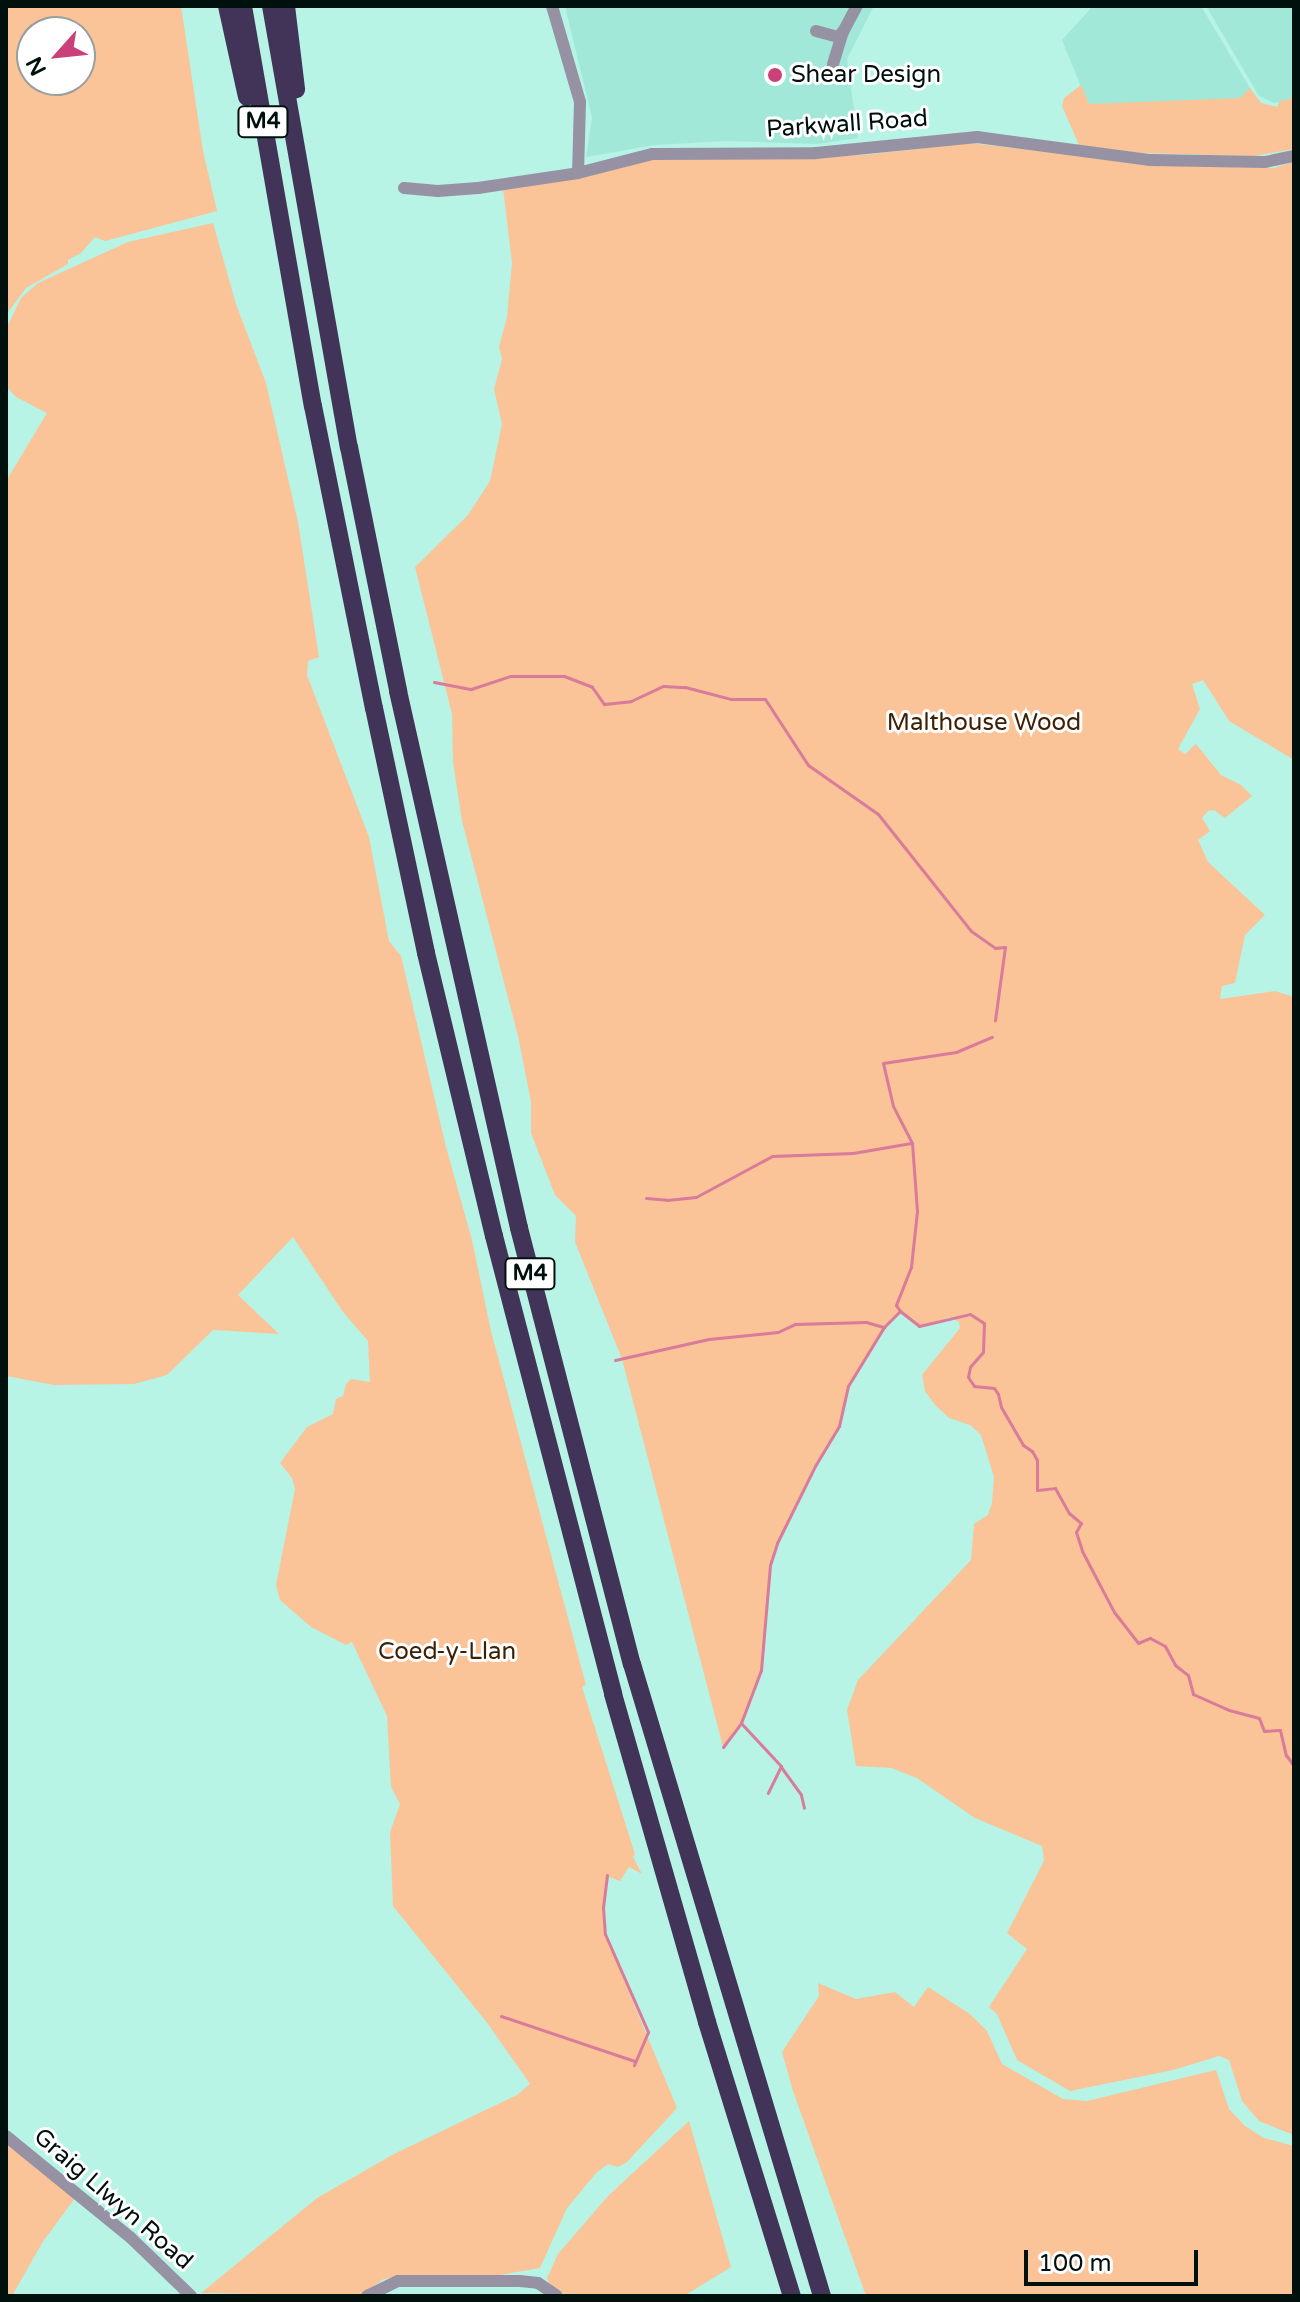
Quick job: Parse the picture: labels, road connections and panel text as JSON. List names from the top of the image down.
{
  "streets": {
    "highway": ["M4"],
    "street": ["Parkwall Road", "Graig Llwyn Road"]
  },
  "parks": ["Malthouse Wood", "Coed-y-Llan"],
  "places": ["Shear Design"],
  "scale_bar": "100 m",
  "north": "bottom left"
}
